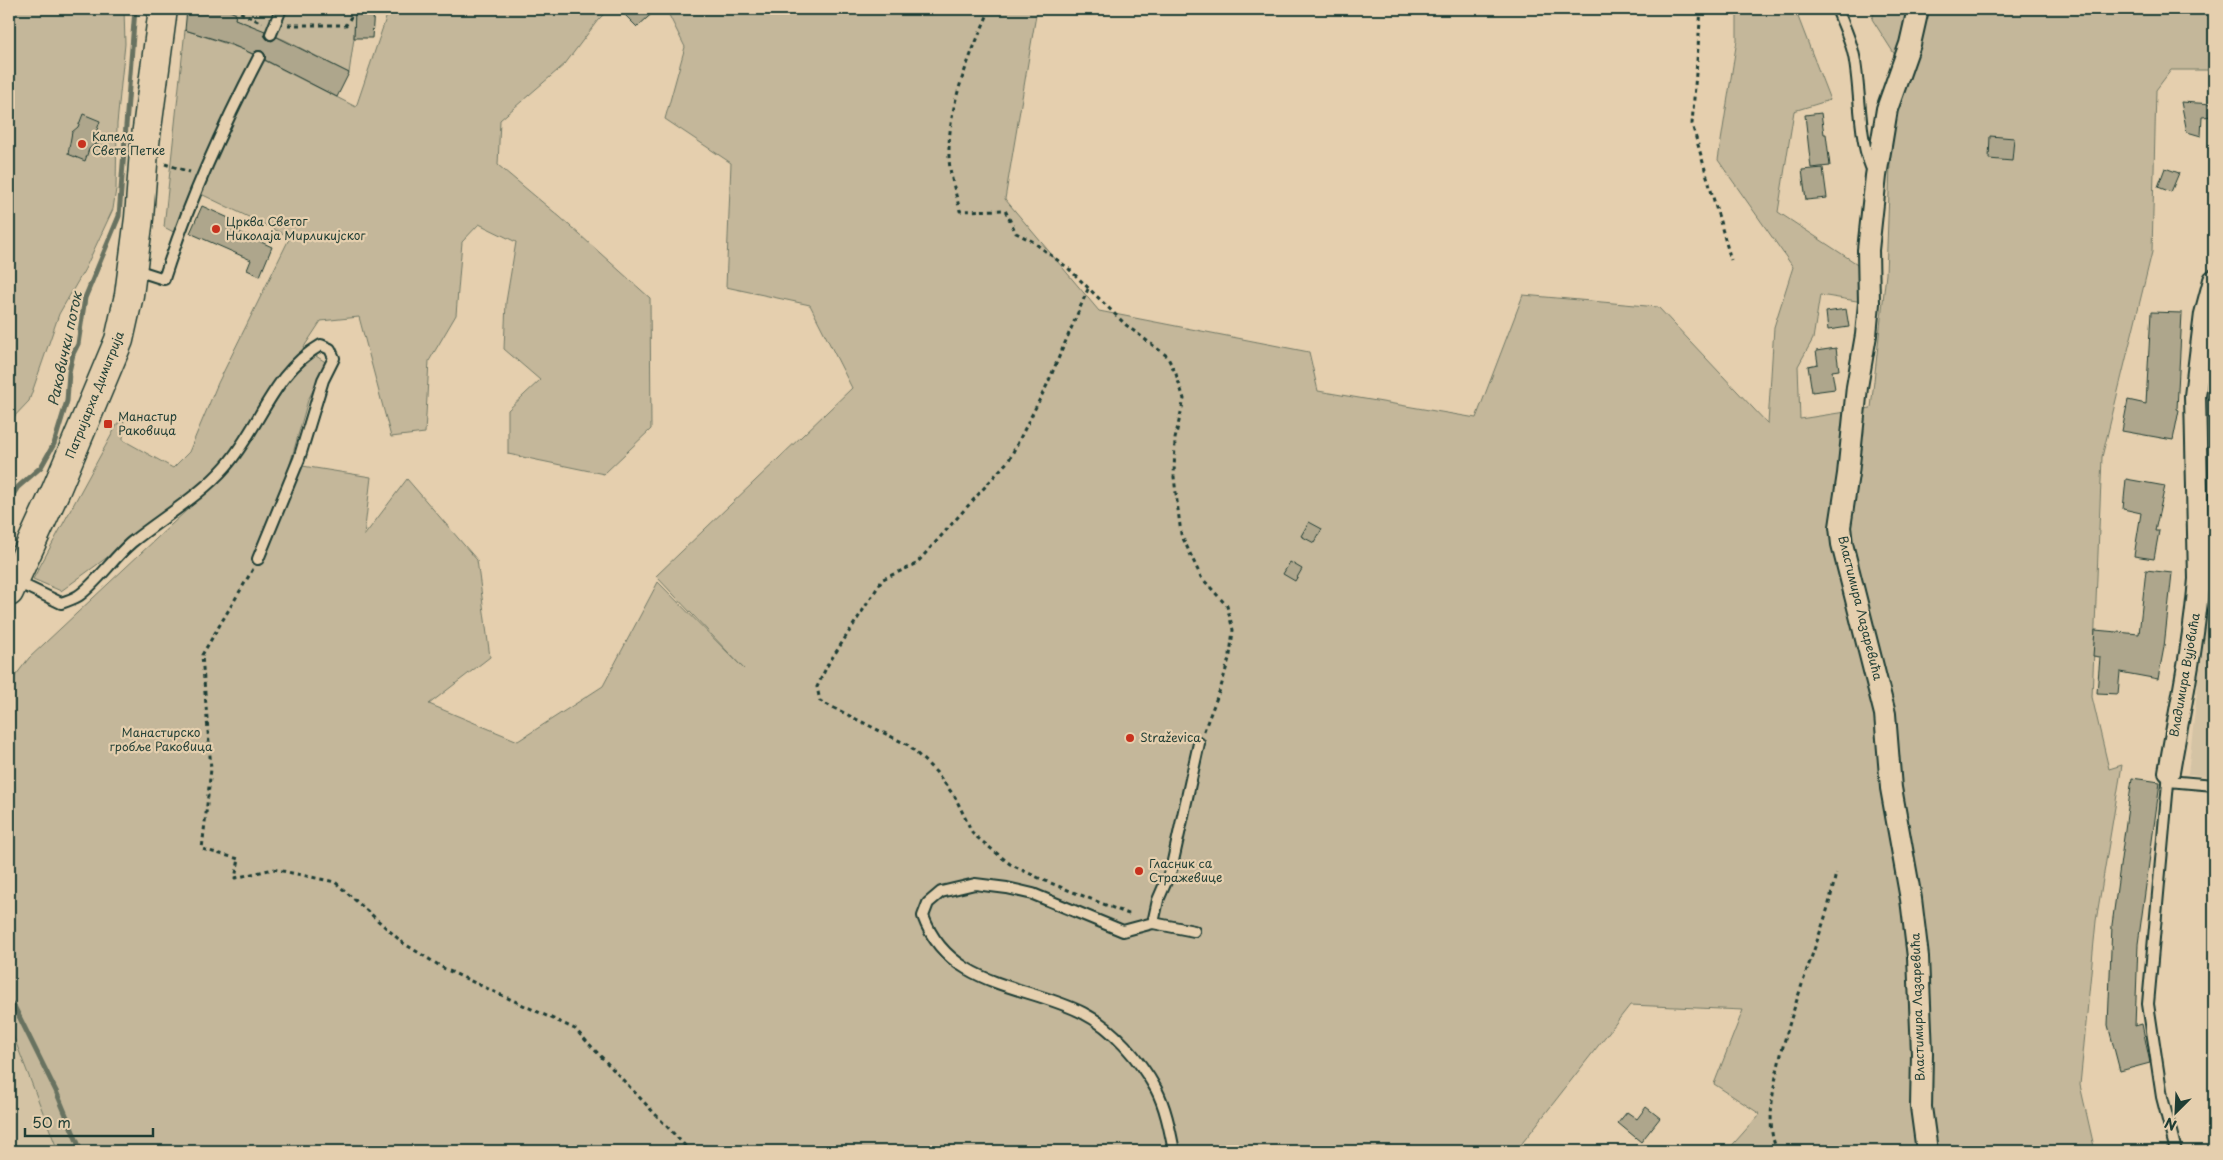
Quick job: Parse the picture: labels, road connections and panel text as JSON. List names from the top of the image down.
{
  "streets": {
    "main road": ["Патријарха Димитрија"],
    "street": ["Властимира Лазаревића", "Владимира Вујовића"]
  },
  "water": ["Раковички поток"],
  "parks": ["Манастирско гробље Раковица"],
  "places": {
    "other": [
      "Капела Свете Петке",
      "Црква Светог Николаја Мирликијског",
      "Straževica",
      "Гласник са Стражевице"
    ],
    "transit": ["Манастир Раковица"]
  },
  "scale_bar": "50 m",
  "north": "bottom left"
}
